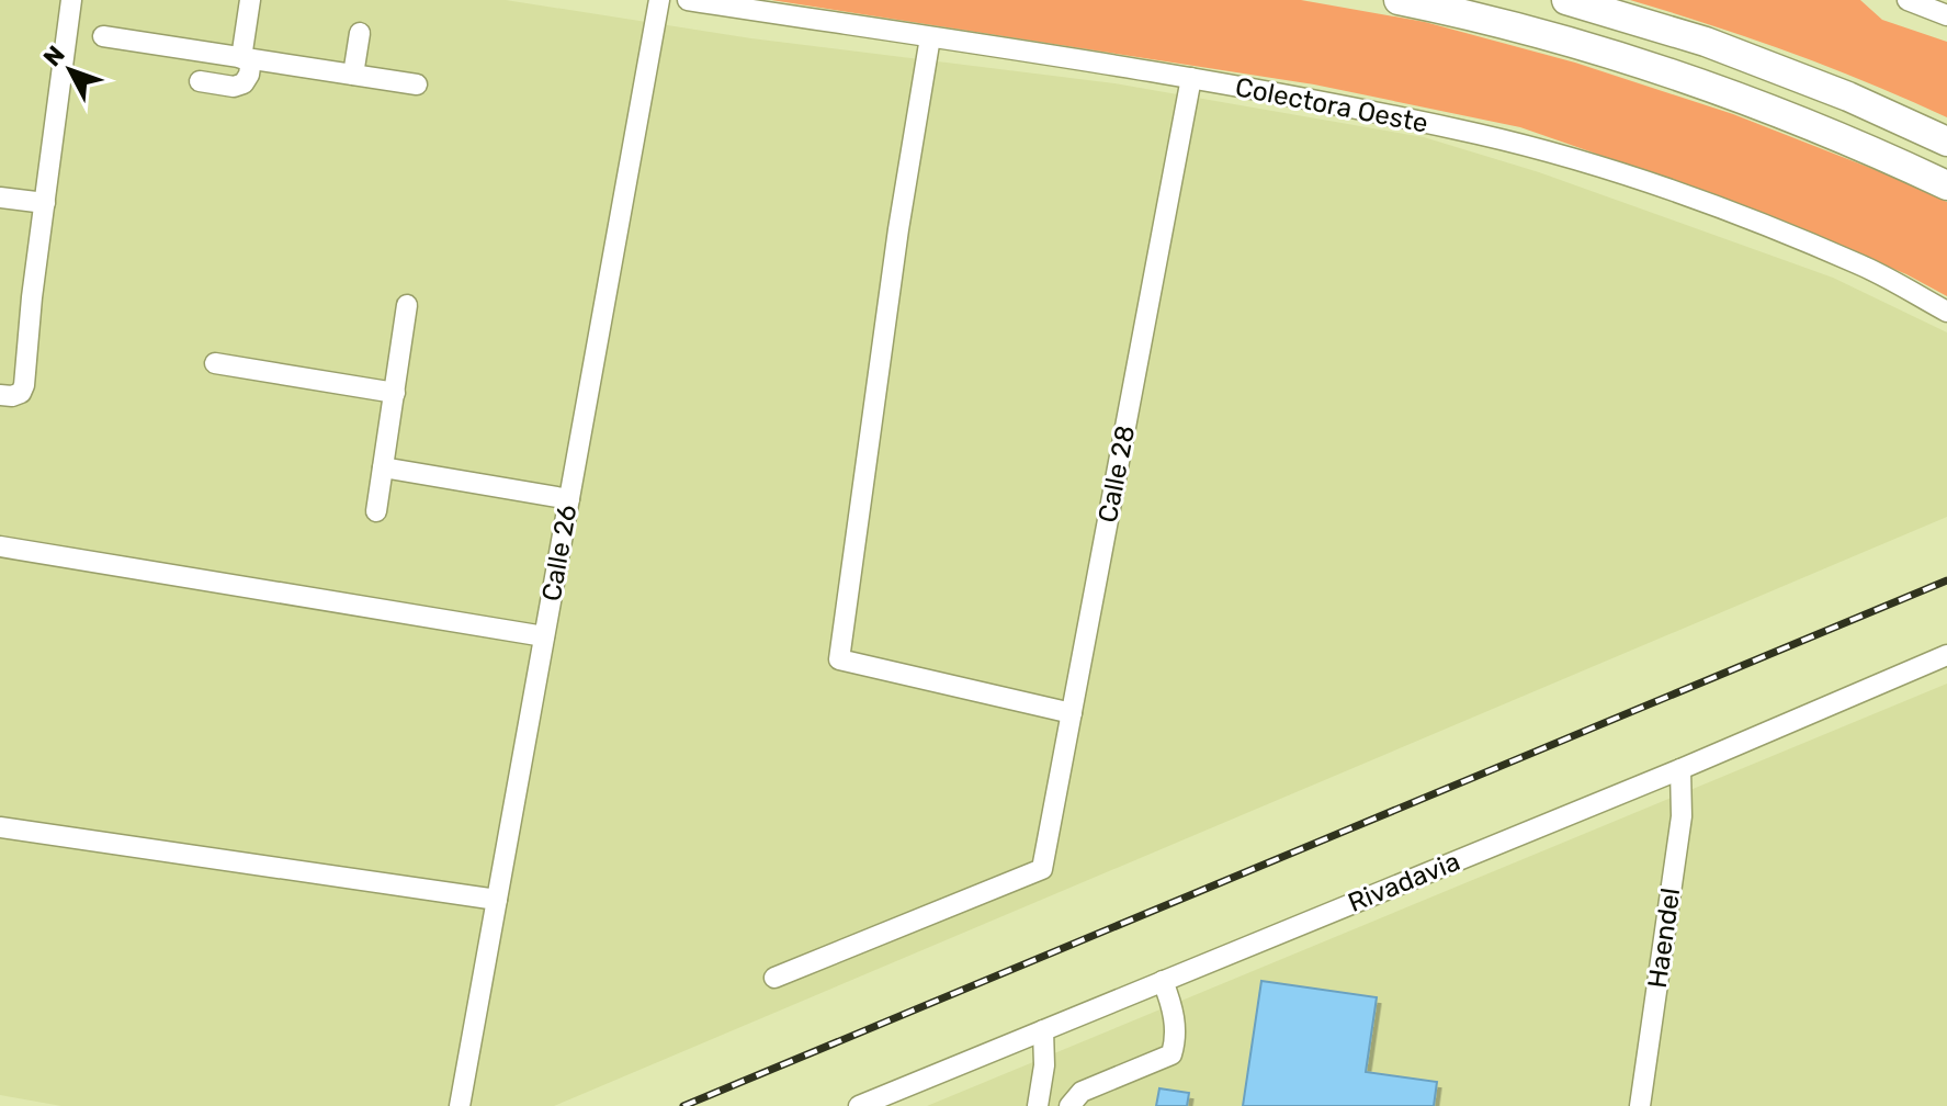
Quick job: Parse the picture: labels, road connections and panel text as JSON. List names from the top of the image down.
{
  "streets": {
    "street": [
      "Colectora Oeste",
      "Calle 28",
      "Calle 26",
      "Rivadavia",
      "Haendel"
    ]
  },
  "crossings": [
    ["Colectora Oeste", "Calle 28"],
    ["Rivadavia", "Haendel"]
  ],
  "north": "top left"
}
